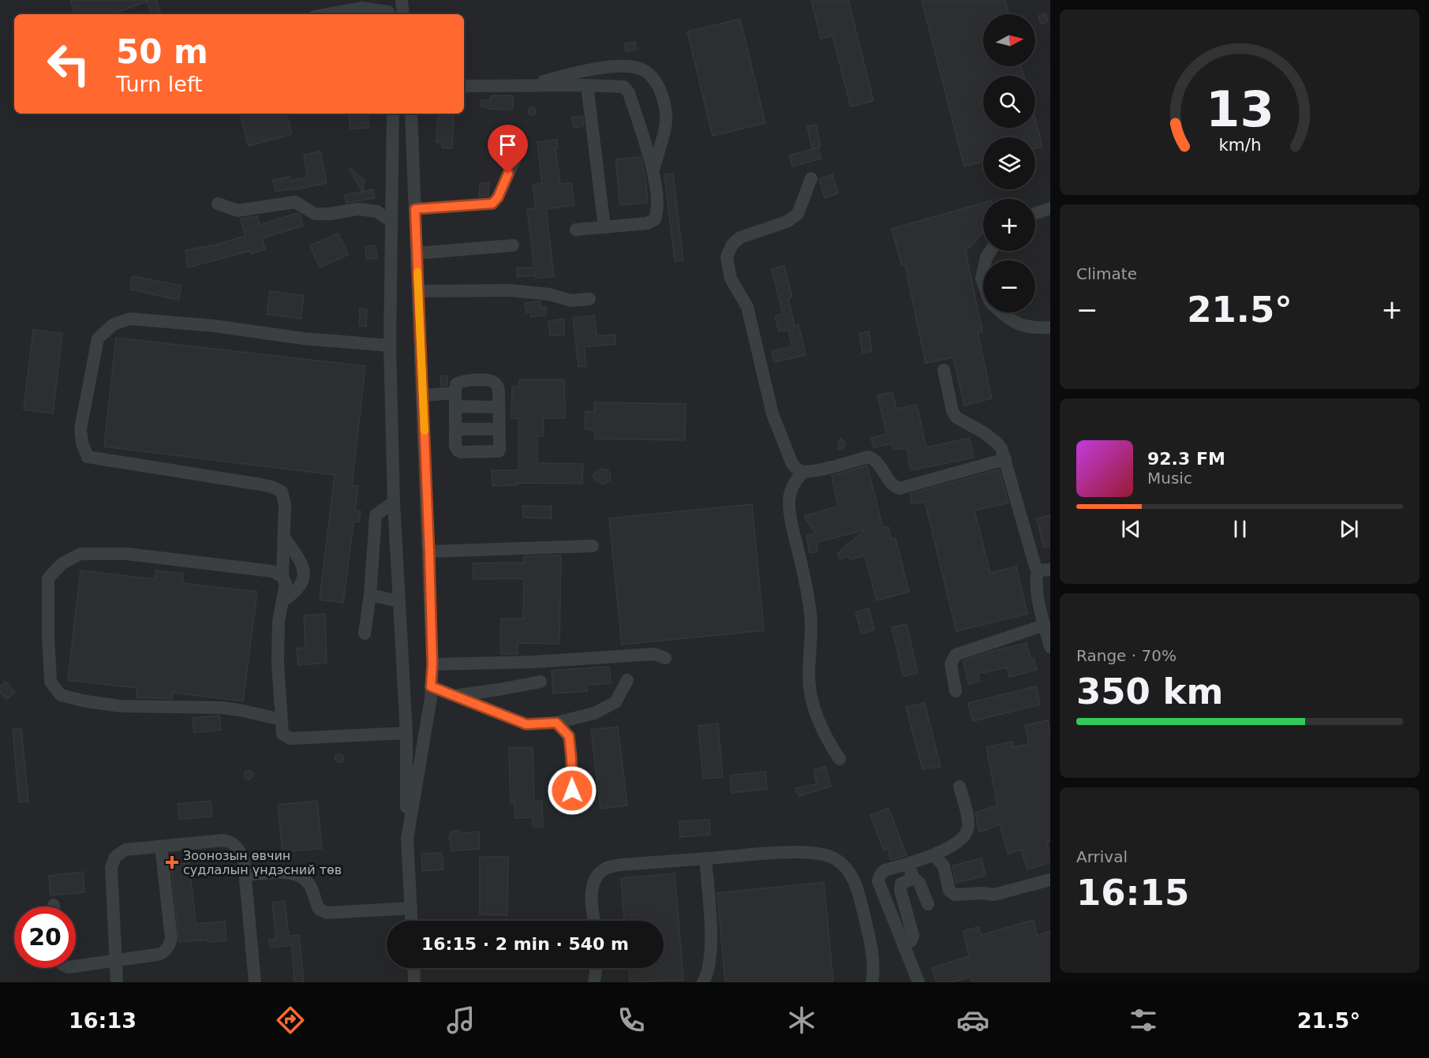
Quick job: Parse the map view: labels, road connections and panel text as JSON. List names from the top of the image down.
{
  "places": {
    "health": ["Зоонозын өвчин судлалын үндэсний төв"]
  },
  "north": "right",
  "page": {
    "map_buttons": ["+", "−"],
    "turn": ["50 m", "Turn left"],
    "tile": [
      "Climate",
      ["Range · 70%", "350 km"],
      ["Arrival", "16:15"]
    ],
    "heat": ["−", "21.5°", "+"],
    "song": ["92.3 FM", "Music"],
    "limit": "20",
    "trip": "16:15 · 2 min · 540 m",
    "tabs": ["16:13", "21.5°"],
    "gauge": ["13", "km/h"]
  }
}
